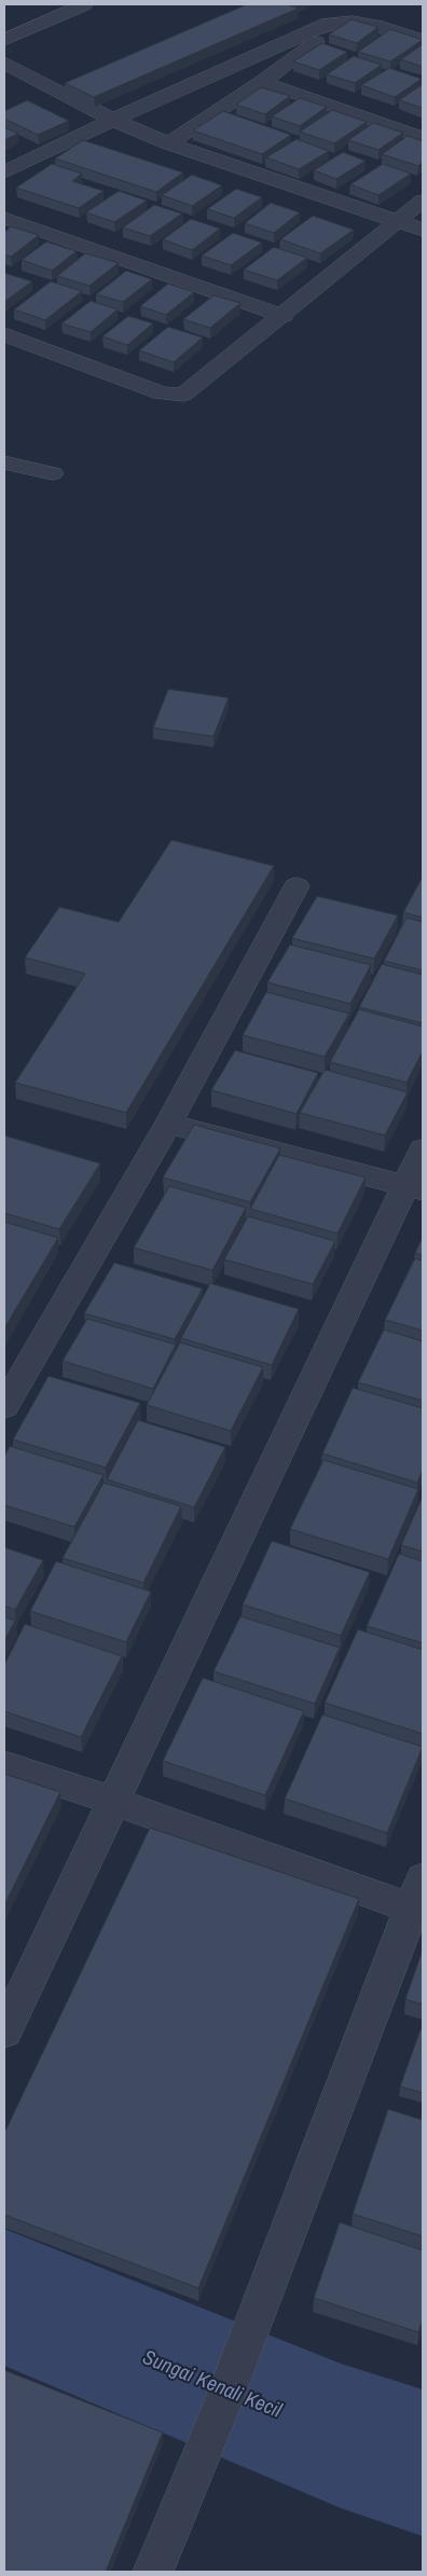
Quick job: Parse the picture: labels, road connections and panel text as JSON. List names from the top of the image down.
{
  "water": ["Sungai Kenali Kecil"]
}
